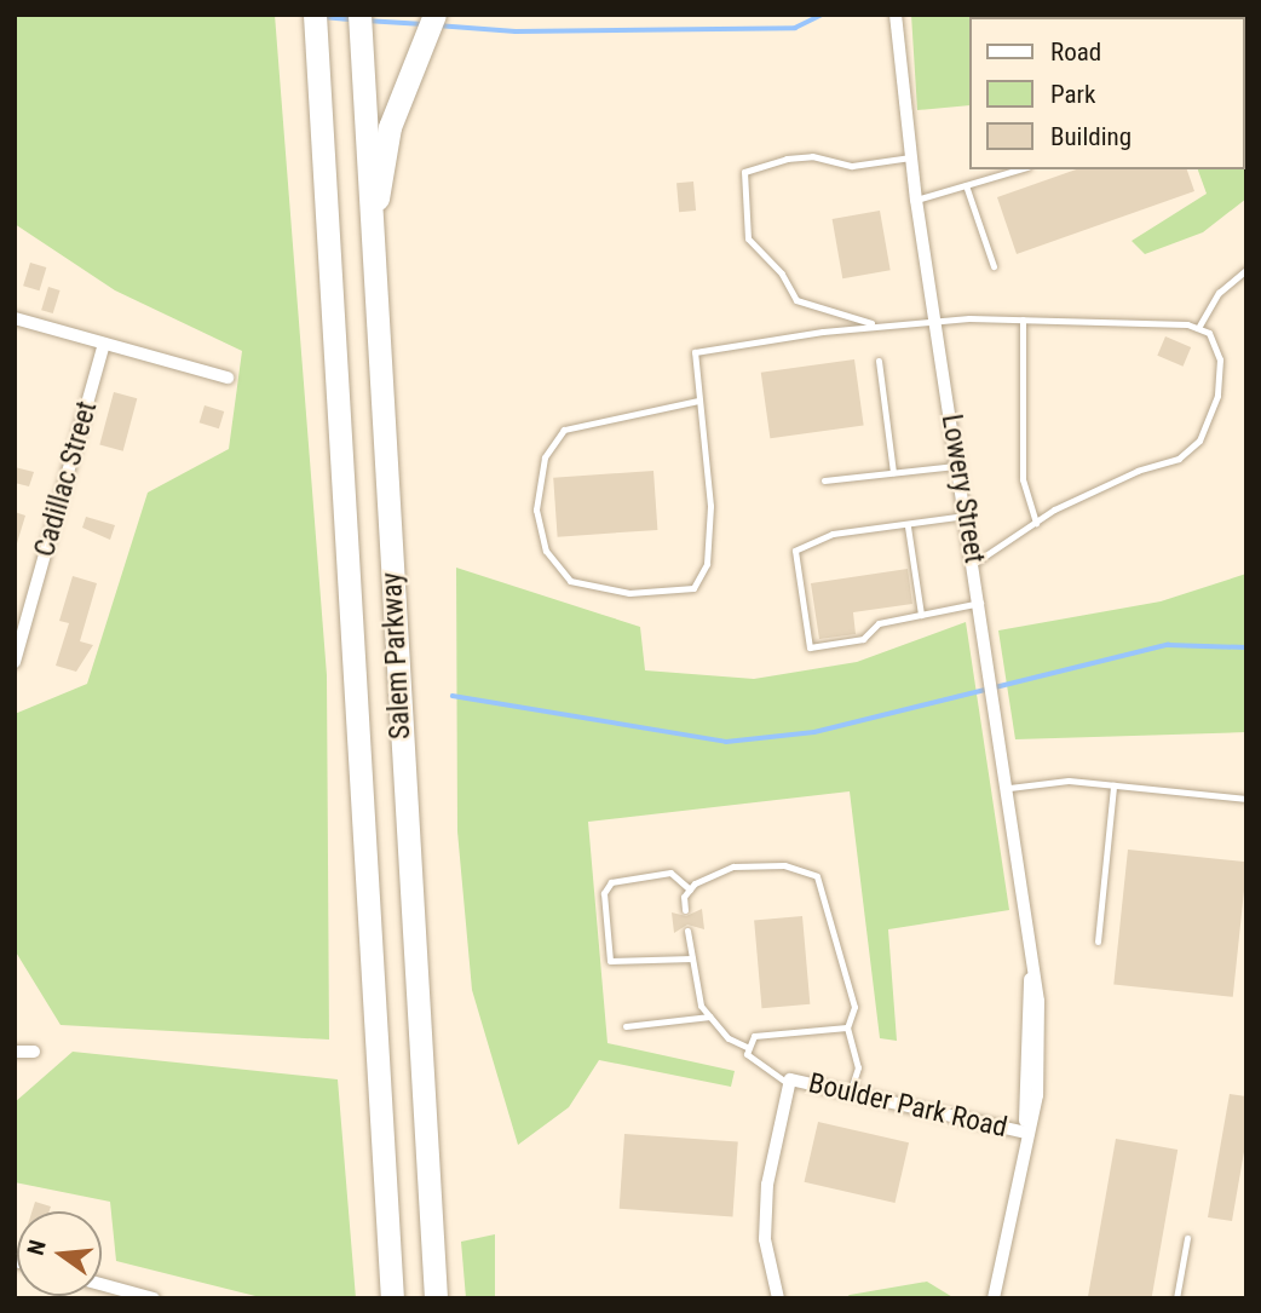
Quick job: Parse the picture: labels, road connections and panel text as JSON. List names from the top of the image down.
{
  "streets": {
    "highway": ["Salem Parkway"],
    "street": ["Cadillac Street", "Lowery Street", "Boulder Park Road"]
  },
  "crossings": [
    ["Lowery Street", "Boulder Park Road"]
  ],
  "legend": ["Road", "Park", "Building"],
  "north": "left"
}
